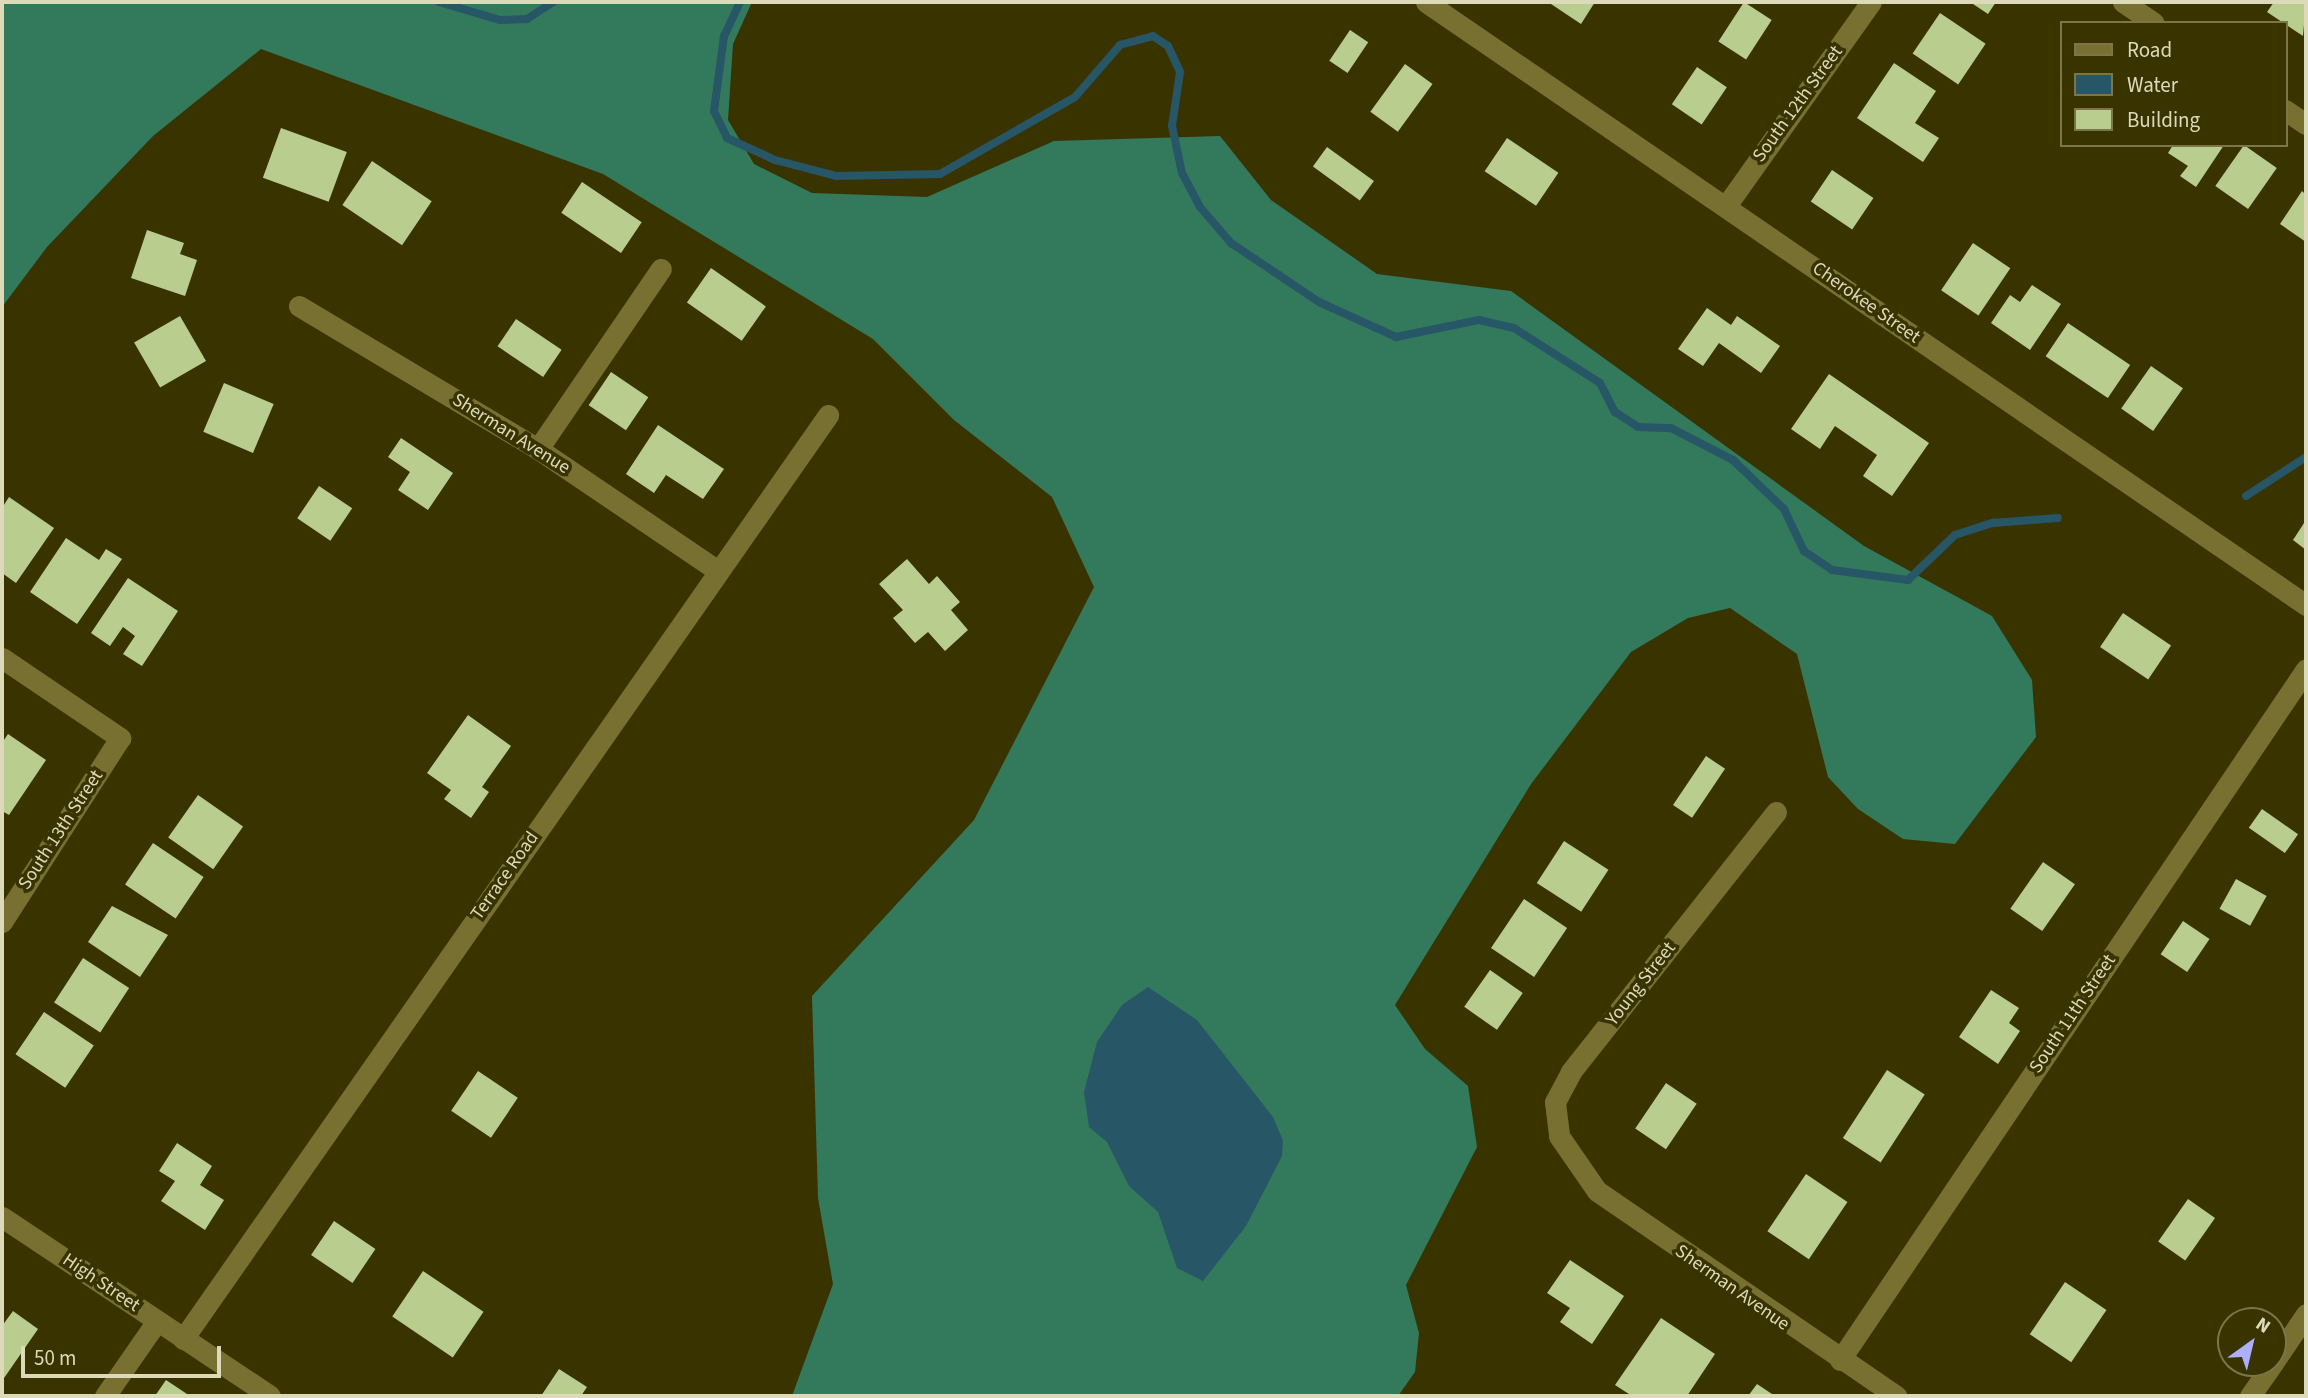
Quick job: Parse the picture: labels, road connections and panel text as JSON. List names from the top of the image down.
{
  "streets": {
    "street": [
      "South 12th Street",
      "Cherokee Street",
      "Sherman Avenue",
      "South 13th Street",
      "Terrace Road",
      "Young Street",
      "South 11th Street",
      "High Street"
    ]
  },
  "crossings": [
    ["South 12th Street", "Cherokee Street"],
    ["Sherman Avenue", "Terrace Road"],
    ["Sherman Avenue", "Young Street"],
    ["Sherman Avenue", "South 11th Street"],
    ["Terrace Road", "High Street"]
  ],
  "legend": ["Road", "Water", "Building"],
  "scale_bar": "50 m",
  "north": "top right"
}
